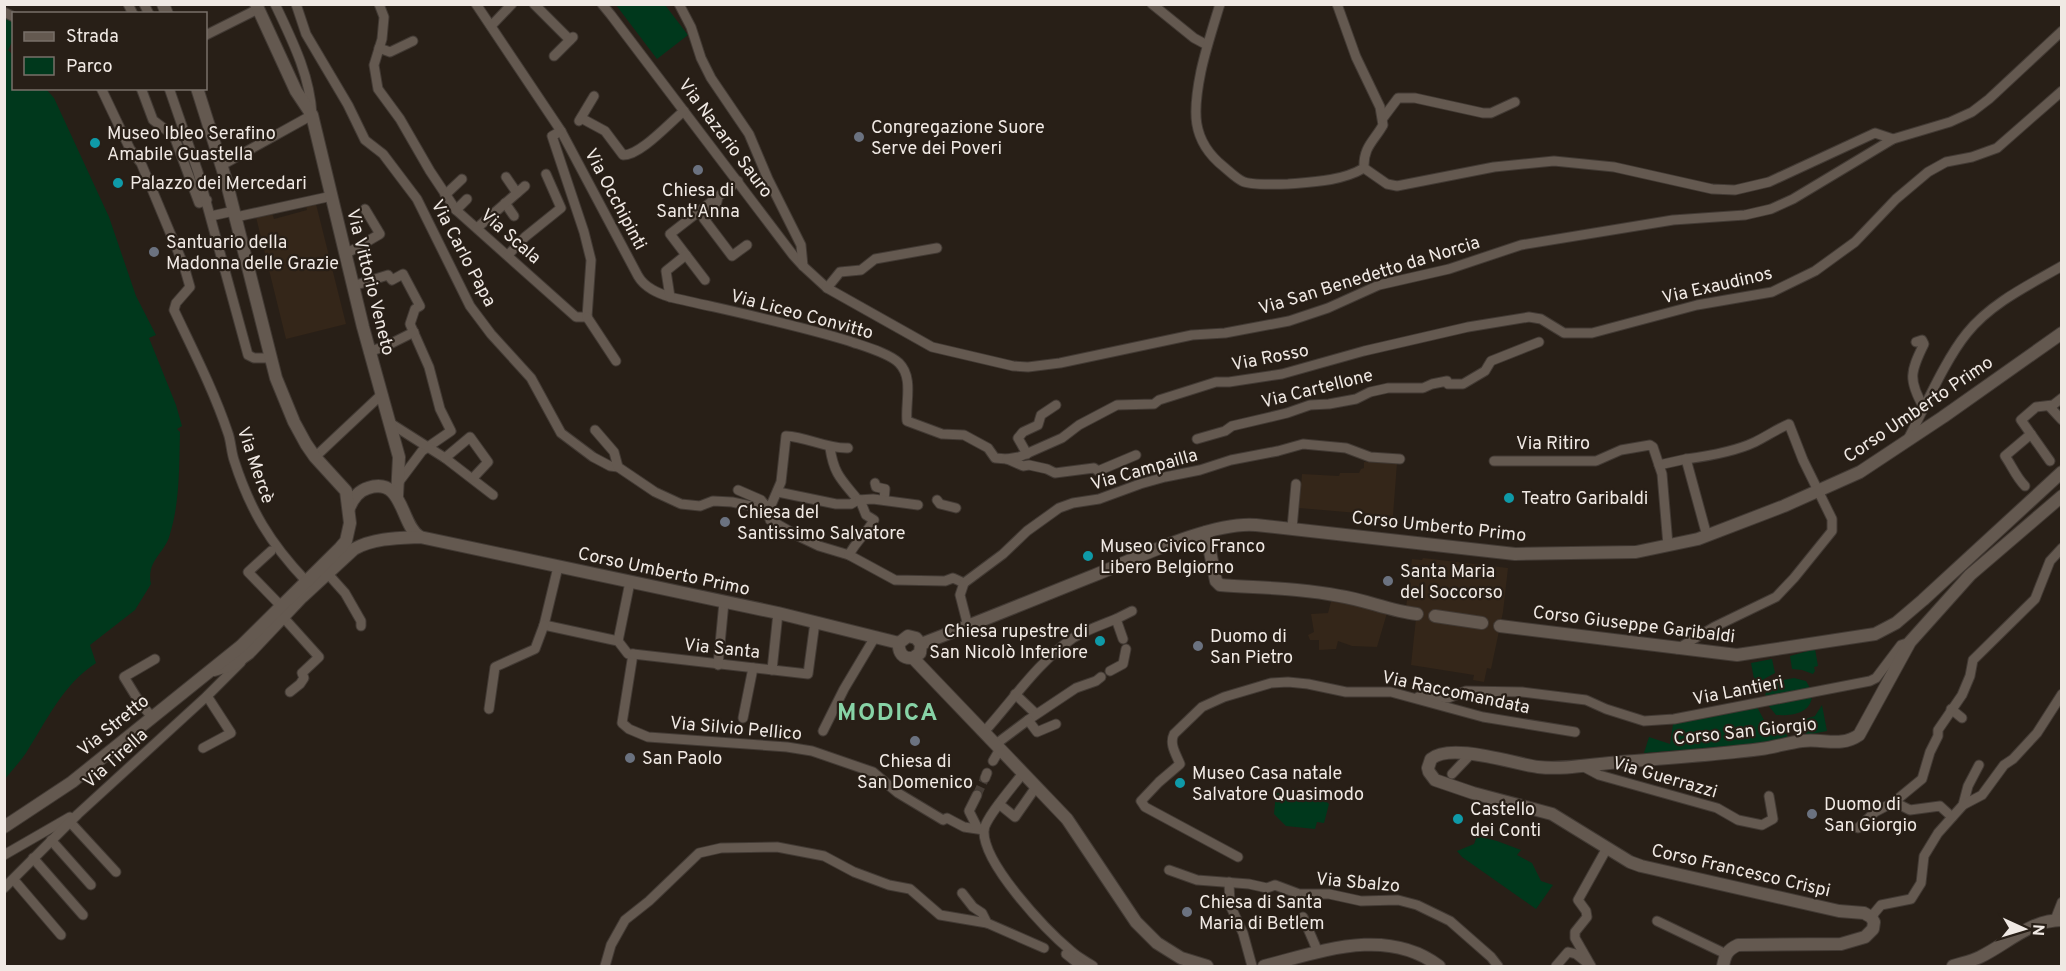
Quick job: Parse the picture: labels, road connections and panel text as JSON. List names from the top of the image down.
{
  "streets": {
    "street": [
      "Via Nazario Sauro",
      "Via Occhipinti",
      "Via Scala",
      "Via Carlo Papa",
      "Via San Benedetto da Norcia",
      "Via Vittorio Veneto",
      "Via Exaudinos",
      "Via Liceo Convitto",
      "Via Rosso",
      "Via Cartellone",
      "Corso Umberto Primo",
      "Via Ritiro",
      "Via Mercè",
      "Via Campailla",
      "Corso Giuseppe Garibaldi",
      "Via Santa",
      "Via Lantieri",
      "Via Raccomandata",
      "Via Stretto",
      "Via Silvio Pellico",
      "Corso San Giorgio",
      "Via Tirella",
      "Via Guerrazzi",
      "Corso Francesco Crispi",
      "Via Sbalzo"
    ]
  },
  "crossings": [
    ["Via Nazario Sauro", "Via San Benedetto da Norcia"],
    ["Via Occhipinti", "Via Liceo Convitto"],
    ["Via Vittorio Veneto", "Corso Umberto Primo"],
    ["Via Exaudinos", "Via Rosso"],
    ["Corso Umberto Primo", "Via Santa"],
    ["Via Santa", "Via Silvio Pellico"],
    ["Via Lantieri", "Via Raccomandata"],
    ["Via Lantieri", "Corso San Giorgio"],
    ["Via Stretto", "Via Tirella"],
    ["Corso San Giorgio", "Via Guerrazzi"],
    ["Corso San Giorgio", "Corso Francesco Crispi"]
  ],
  "districts": ["MODICA"],
  "places": [
    "Congregazione Suore Serve dei Poveri",
    "Museo Ibleo Serafino Amabile Guastella",
    "Chiesa di Sant'Anna",
    "Palazzo dei Mercedari",
    "Santuario della Madonna delle Grazie",
    "Teatro Garibaldi",
    "Chiesa del Santissimo Salvatore",
    "Museo Civico Franco Libero Belgiorno",
    "Santa Maria del Soccorso",
    "Chiesa rupestre di San Nicolò Inferiore",
    "Duomo di San Pietro",
    "Chiesa di San Domenico",
    "San Paolo",
    "Museo Casa natale Salvatore Quasimodo",
    "Duomo di San Giorgio",
    "Castello dei Conti",
    "Chiesa di Santa Maria di Betlem"
  ],
  "legend": ["Strada", "Parco"],
  "north": "right"
}
